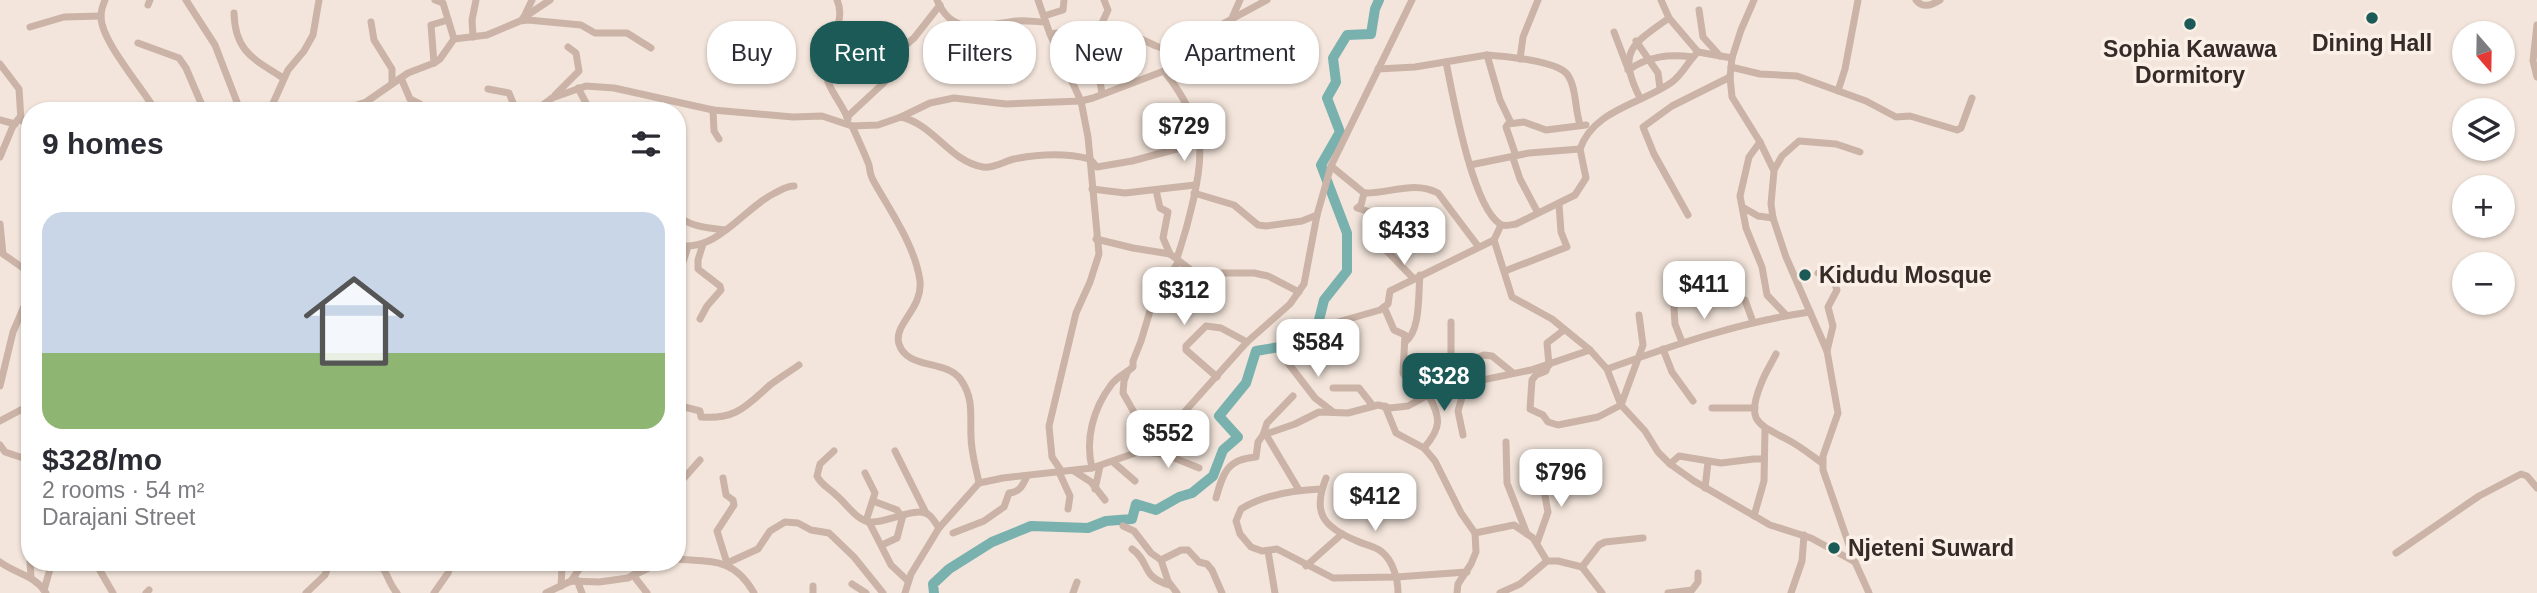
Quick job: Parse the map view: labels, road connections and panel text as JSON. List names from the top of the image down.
{
  "places": [
    "Dining Hall",
    "Sophia Kawawa Dormitory",
    "Kidudu Mosque",
    "Njeteni Suward"
  ],
  "north": "bottom",
  "page": {
    "map_buttons": ["+", "−"],
    "chip": [
      "Buy",
      "Rent",
      "Filters",
      "New",
      "Apartment"
    ],
    "heading": "9 homes",
    "price": [
      "$729",
      "$433",
      "$411",
      "$312",
      "$584",
      "$328",
      "$552",
      "$796",
      "$412"
    ],
    "list": [
      {
        "name": "$328/mo",
        "note": "2 rooms · 54 m² · Darajani Street"
      }
    ]
  }
}
